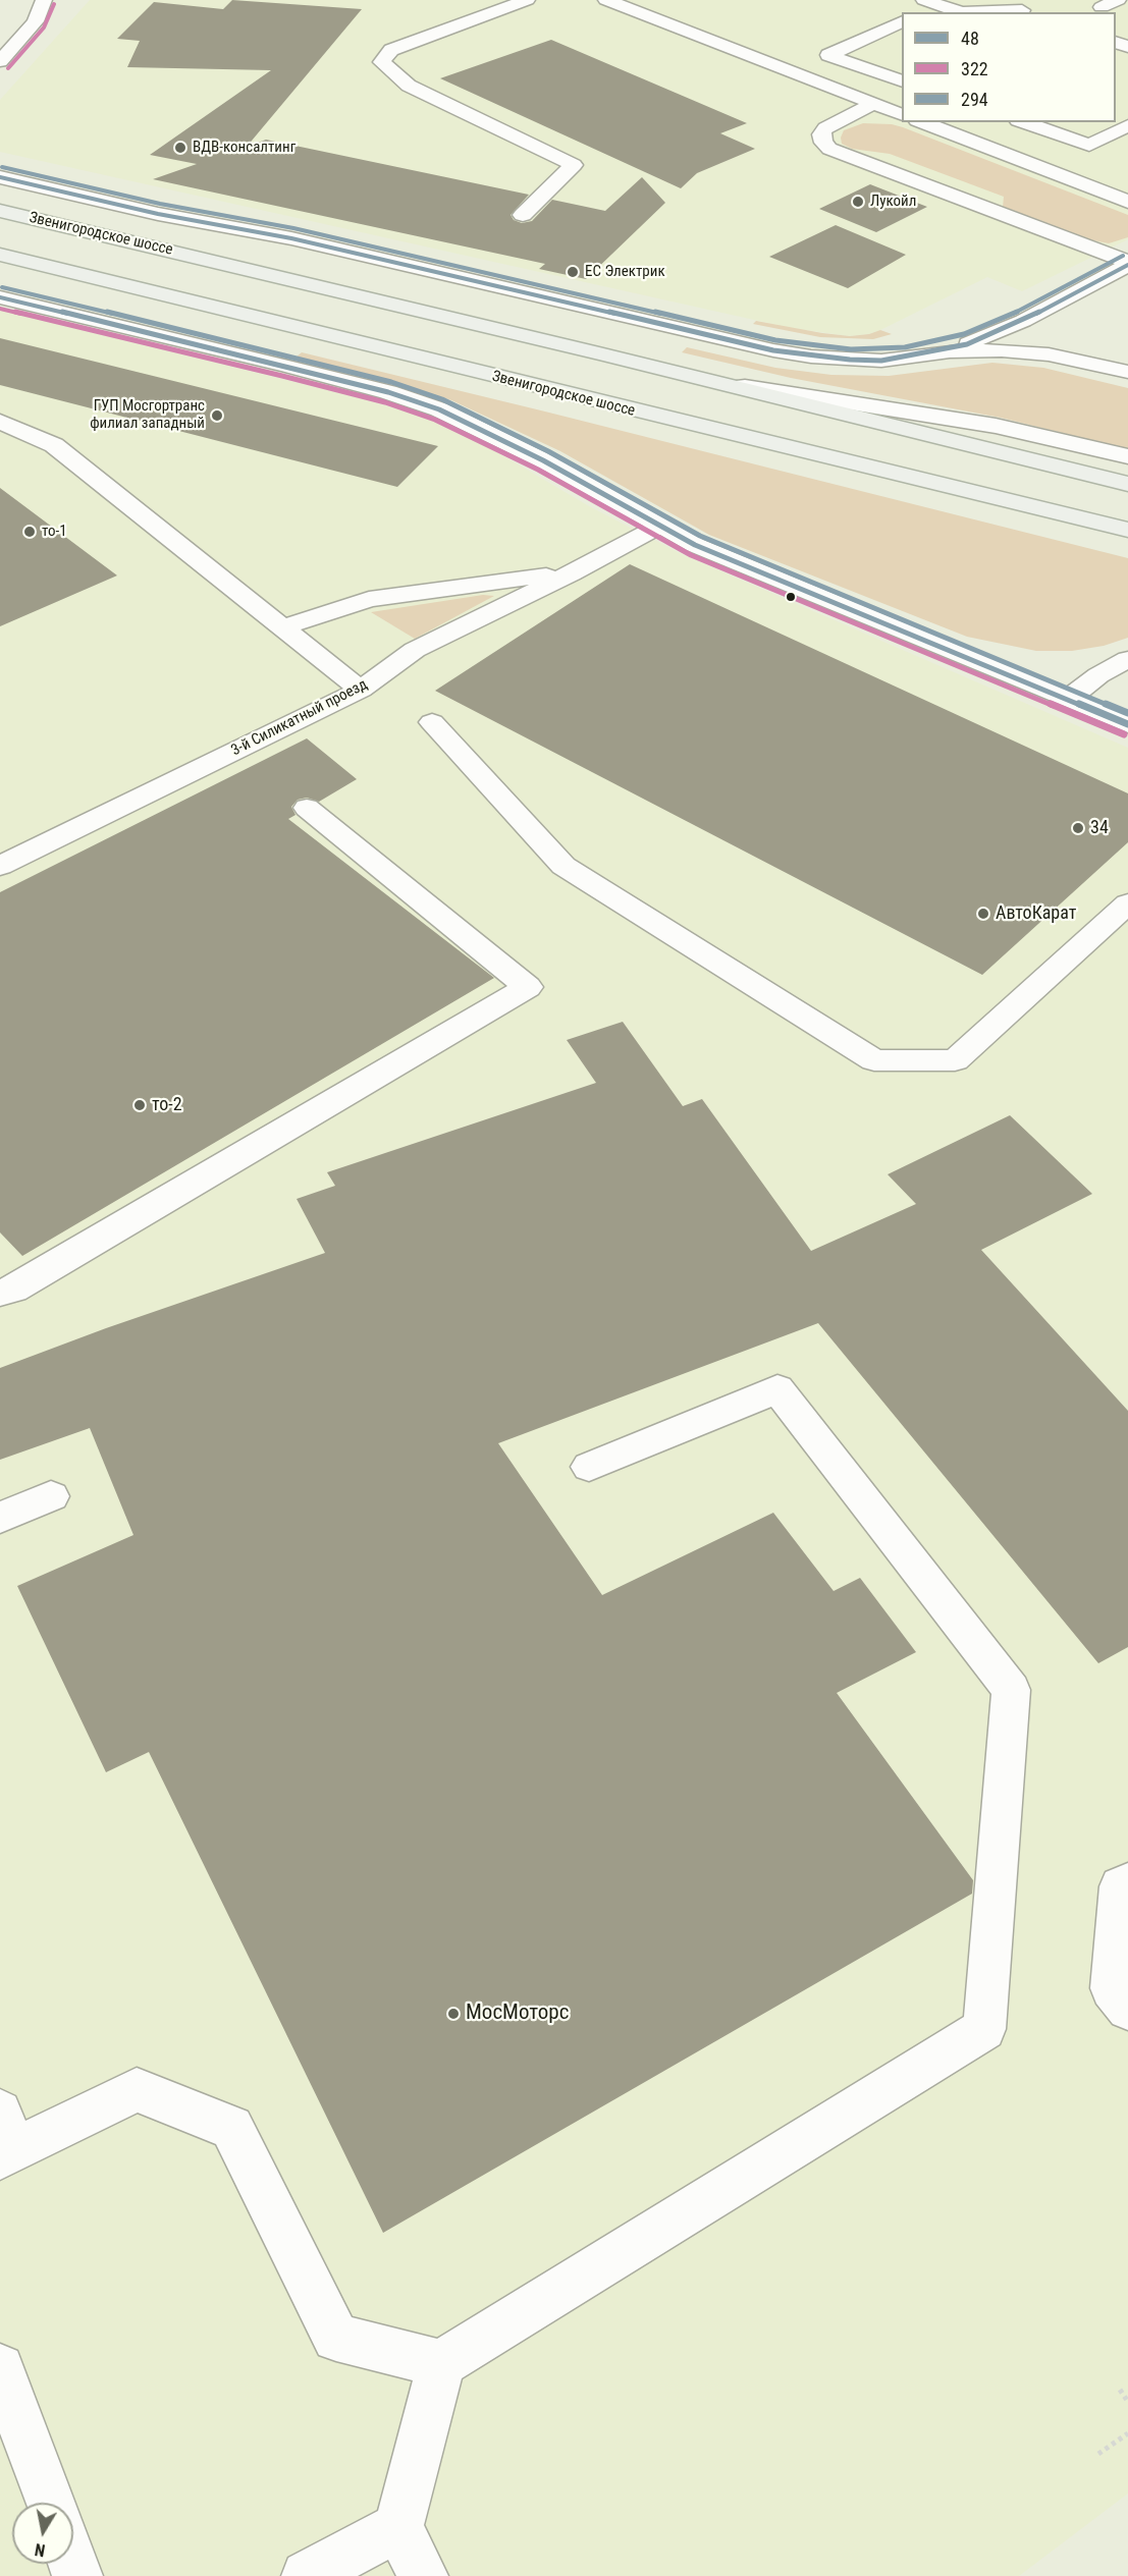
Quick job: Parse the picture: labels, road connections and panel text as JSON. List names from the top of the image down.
{
  "streets": {
    "main road": ["Звенигородское шоссе"],
    "street": ["3-й Силикатный проезд"]
  },
  "places": [
    "ВДВ-консалтинг",
    "Лукойл",
    "ЕС Электрик",
    "ГУП Мосгортранс филиал западный",
    "то-1",
    "34",
    "АвтоКарат",
    "то-2",
    "МосМоторс"
  ],
  "lines": ["transit line 322", "transit line 294", "transit line 48"],
  "legend": ["48", "322", "294"],
  "north": "bottom"
}
